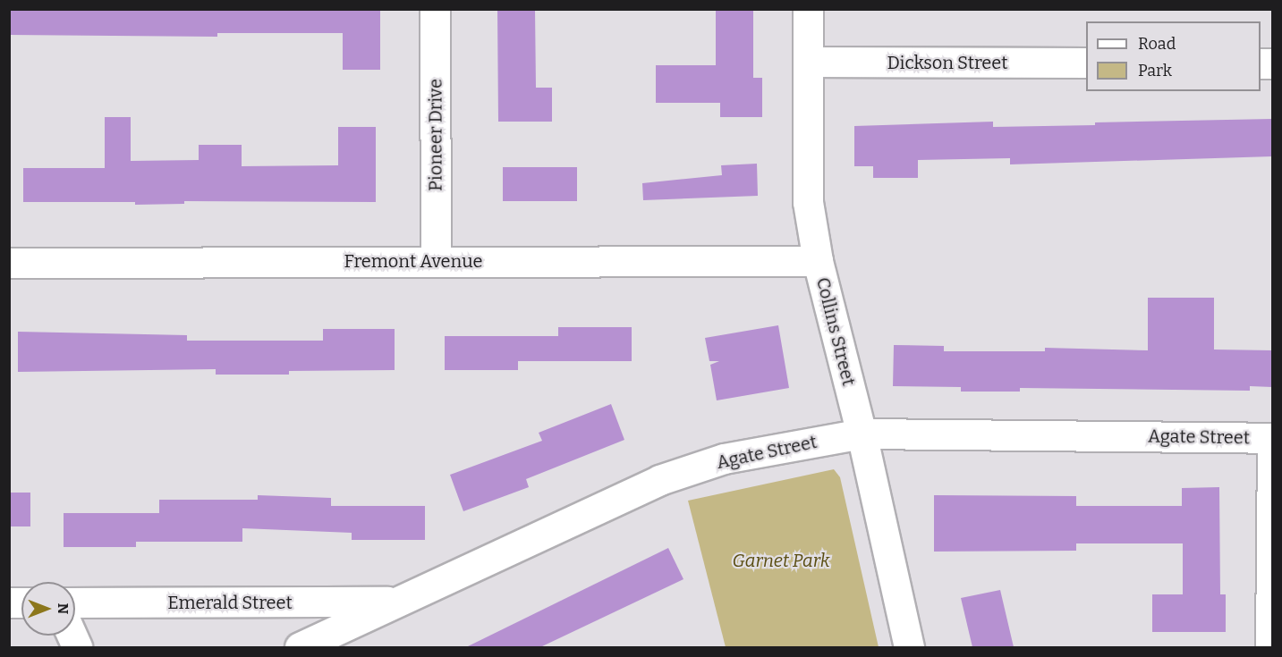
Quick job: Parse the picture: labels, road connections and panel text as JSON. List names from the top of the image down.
{
  "streets": {
    "street": [
      "Dickson Street",
      "Pioneer Drive",
      "Fremont Avenue",
      "Collins Street",
      "Agate Street",
      "Emerald Street"
    ]
  },
  "crossings": [
    ["Dickson Street", "Collins Street"],
    ["Pioneer Drive", "Fremont Avenue"],
    ["Fremont Avenue", "Collins Street"],
    ["Collins Street", "Agate Street"],
    ["Agate Street", "Emerald Street"]
  ],
  "parks": ["Garnet Park"],
  "legend": ["Road", "Park"],
  "north": "right"
}
